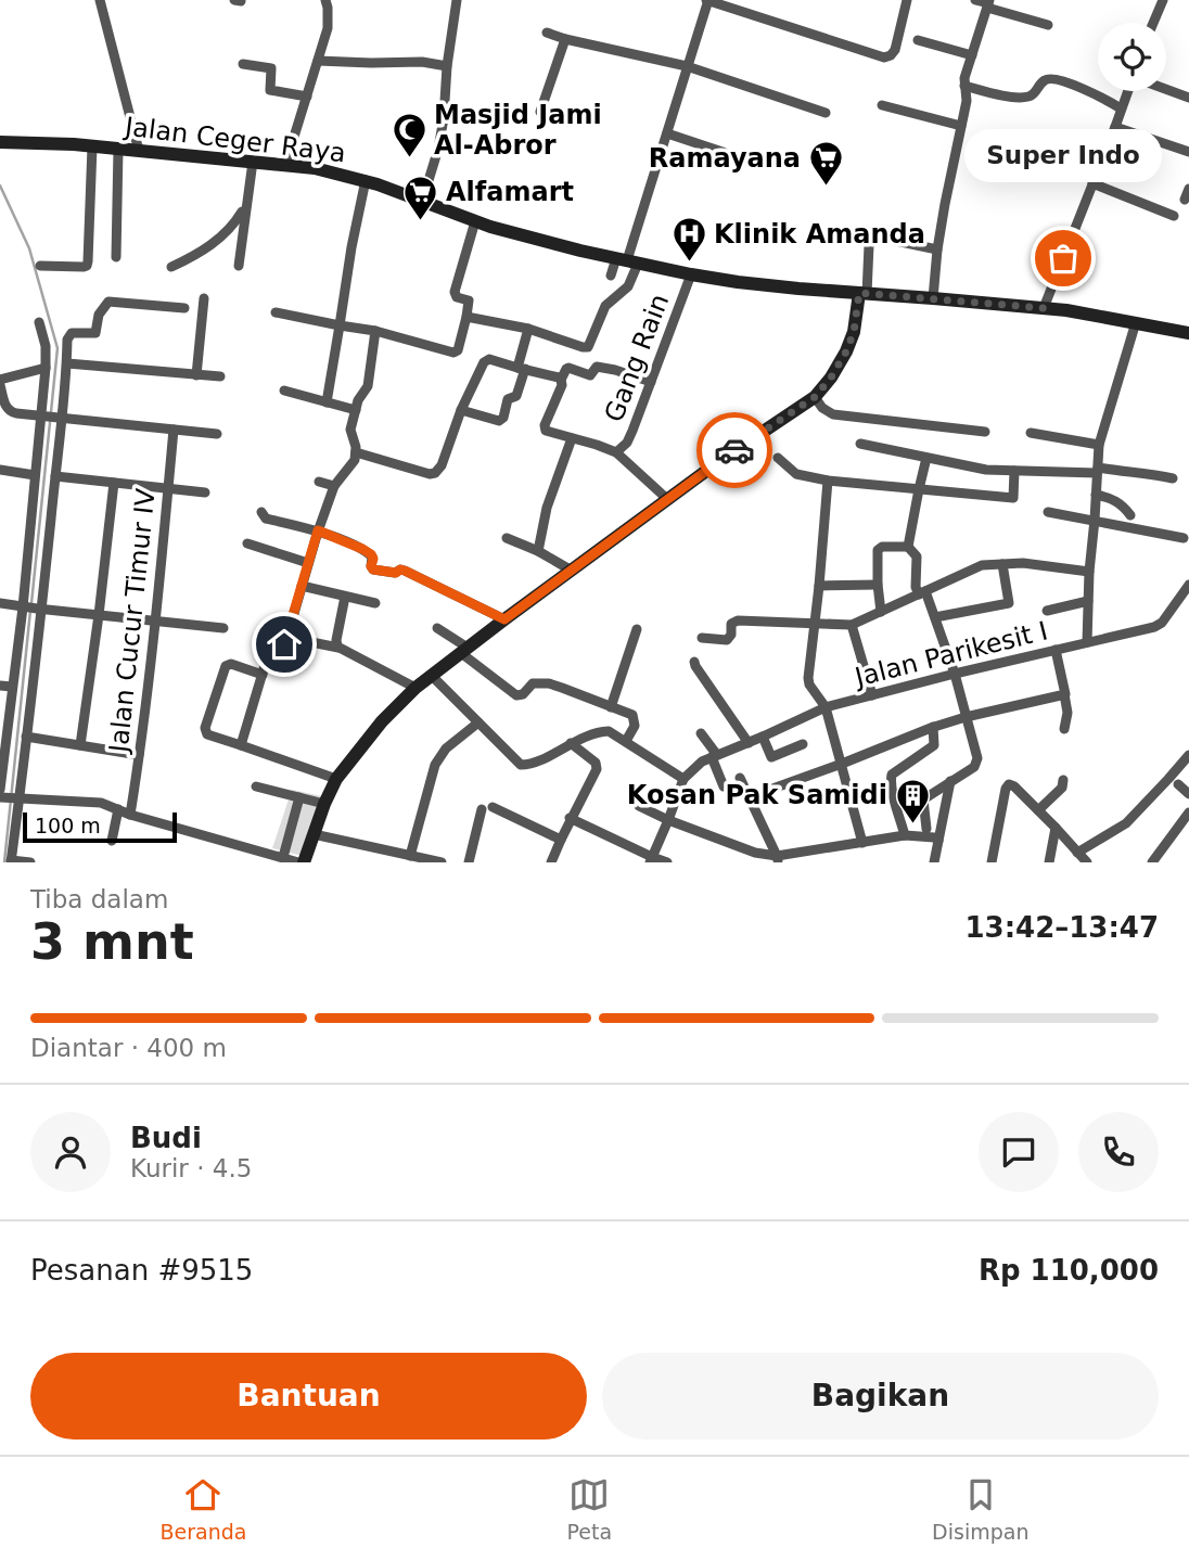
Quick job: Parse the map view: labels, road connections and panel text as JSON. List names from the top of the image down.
{
  "streets": {
    "main road": ["Jalan Ceger Raya"],
    "street": ["Gang Rain", "Jalan Cucur Timur IV", "Jalan Parikesit I"]
  },
  "crossings": [
    ["Jalan Ceger Raya", "Gang Rain"]
  ],
  "places": {
    "mosque": ["Masjid Jami Al-Abror"],
    "supermarket": ["Ramayana", "Alfamart"],
    "other": ["Super Indo"],
    "hospital": ["Klinik Amanda"],
    "building": ["Kosan Pak Samidi"]
  },
  "scale_bar": "100 m",
  "page": {
    "bubble": "Super Indo",
    "scale": "100 m",
    "heading": ["3 mnt", "Tiba dalam", "13:42–13:47"],
    "panel": [
      "Budi",
      "Kurir · 4.5",
      "Pesanan #9515",
      "Rp 110,000"
    ],
    "bar": "Diantar · 400 m",
    "buttons": ["Bantuan", "Bagikan"],
    "tabs": ["Beranda", "Peta", "Disimpan"]
  }
}
